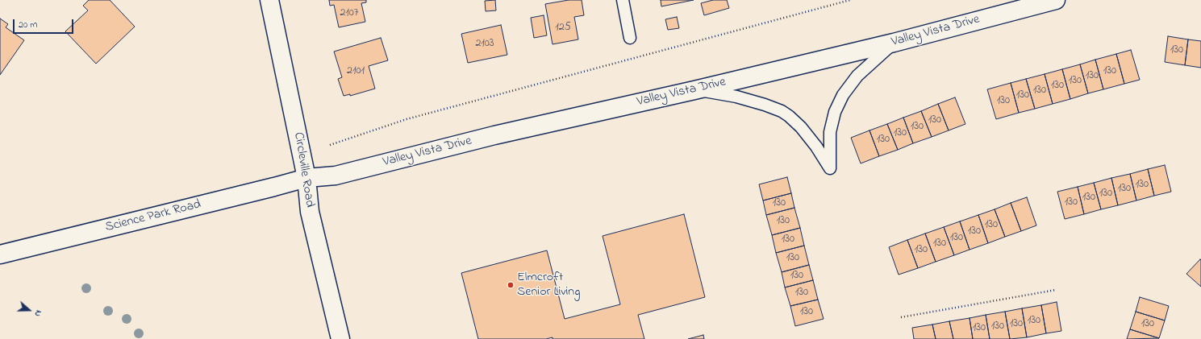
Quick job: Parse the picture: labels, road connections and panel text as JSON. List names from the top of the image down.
{
  "streets": {
    "main road": ["Valley Vista Drive", "Circleville Road", "Science Park Road"]
  },
  "crossings": [
    ["Valley Vista Drive", "Circleville Road"],
    ["Valley Vista Drive", "Science Park Road"],
    ["Circleville Road", "Science Park Road"]
  ],
  "places": ["Elmcroft Senior Living"],
  "house_numbers": [
    "2107",
    "125",
    "2103",
    "130",
    "2101",
    "130",
    "130",
    "130",
    "130",
    "130",
    "130",
    "130",
    "130",
    "130",
    "130",
    "130",
    "130",
    "130",
    "130",
    "130",
    "130",
    "130",
    "130",
    "130",
    "130",
    "130",
    "130",
    "130",
    "130",
    "130",
    "130",
    "130",
    "130",
    "130",
    "130",
    "130",
    "130",
    "130"
  ],
  "scale_bar": "20 m",
  "north": "right"
}
